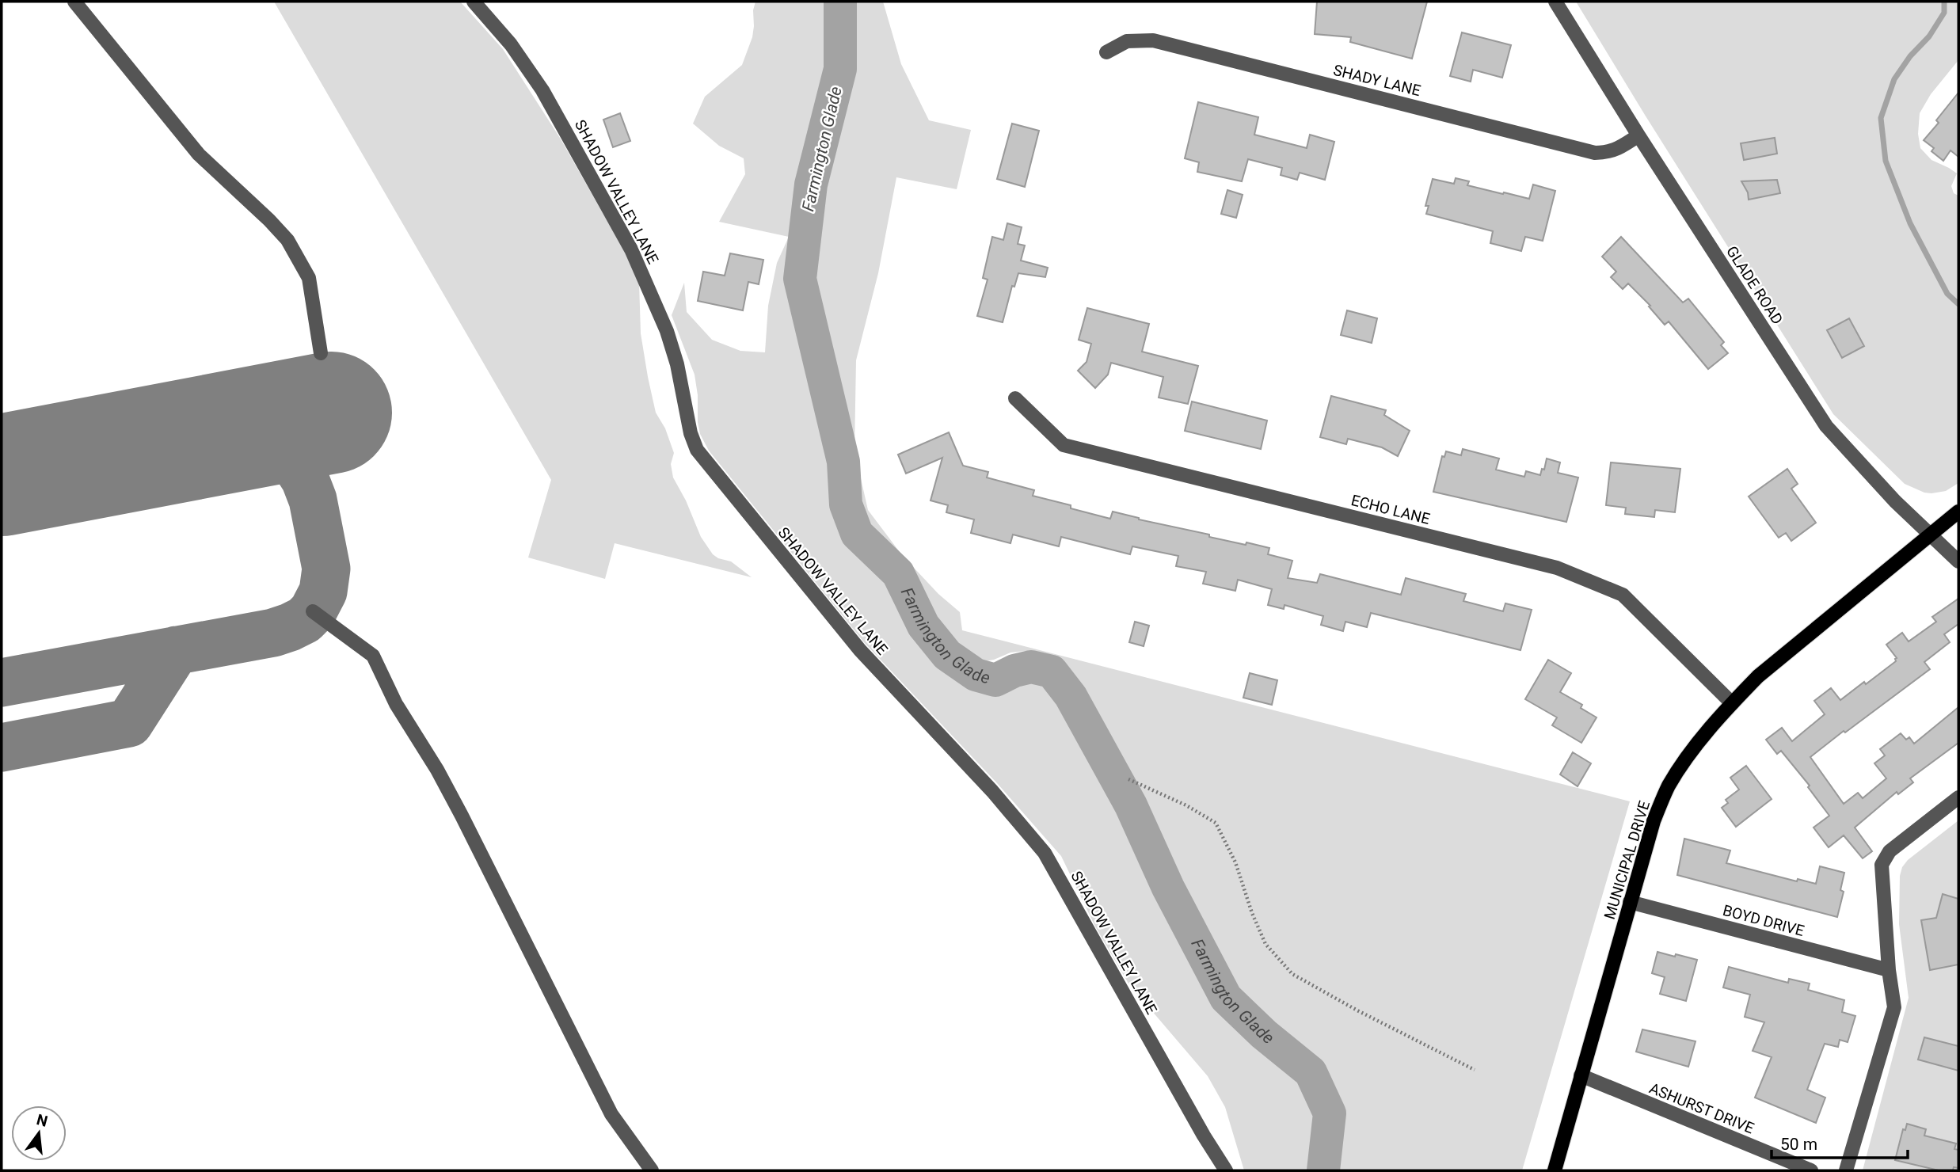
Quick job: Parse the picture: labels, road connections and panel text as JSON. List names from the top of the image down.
{
  "streets": {
    "main road": ["MUNICIPAL DRIVE"],
    "street": [
      "SHADY LANE",
      "SHADOW VALLEY LANE",
      "GLADE ROAD",
      "ECHO LANE",
      "BOYD DRIVE",
      "ASHURST DRIVE"
    ]
  },
  "crossings": [
    ["SHADY LANE", "GLADE ROAD"],
    ["GLADE ROAD", "MUNICIPAL DRIVE"],
    ["ECHO LANE", "MUNICIPAL DRIVE"],
    ["MUNICIPAL DRIVE", "BOYD DRIVE"],
    ["MUNICIPAL DRIVE", "ASHURST DRIVE"]
  ],
  "water": ["Farmington Glade"],
  "scale_bar": "50 m",
  "north": "top"
}
